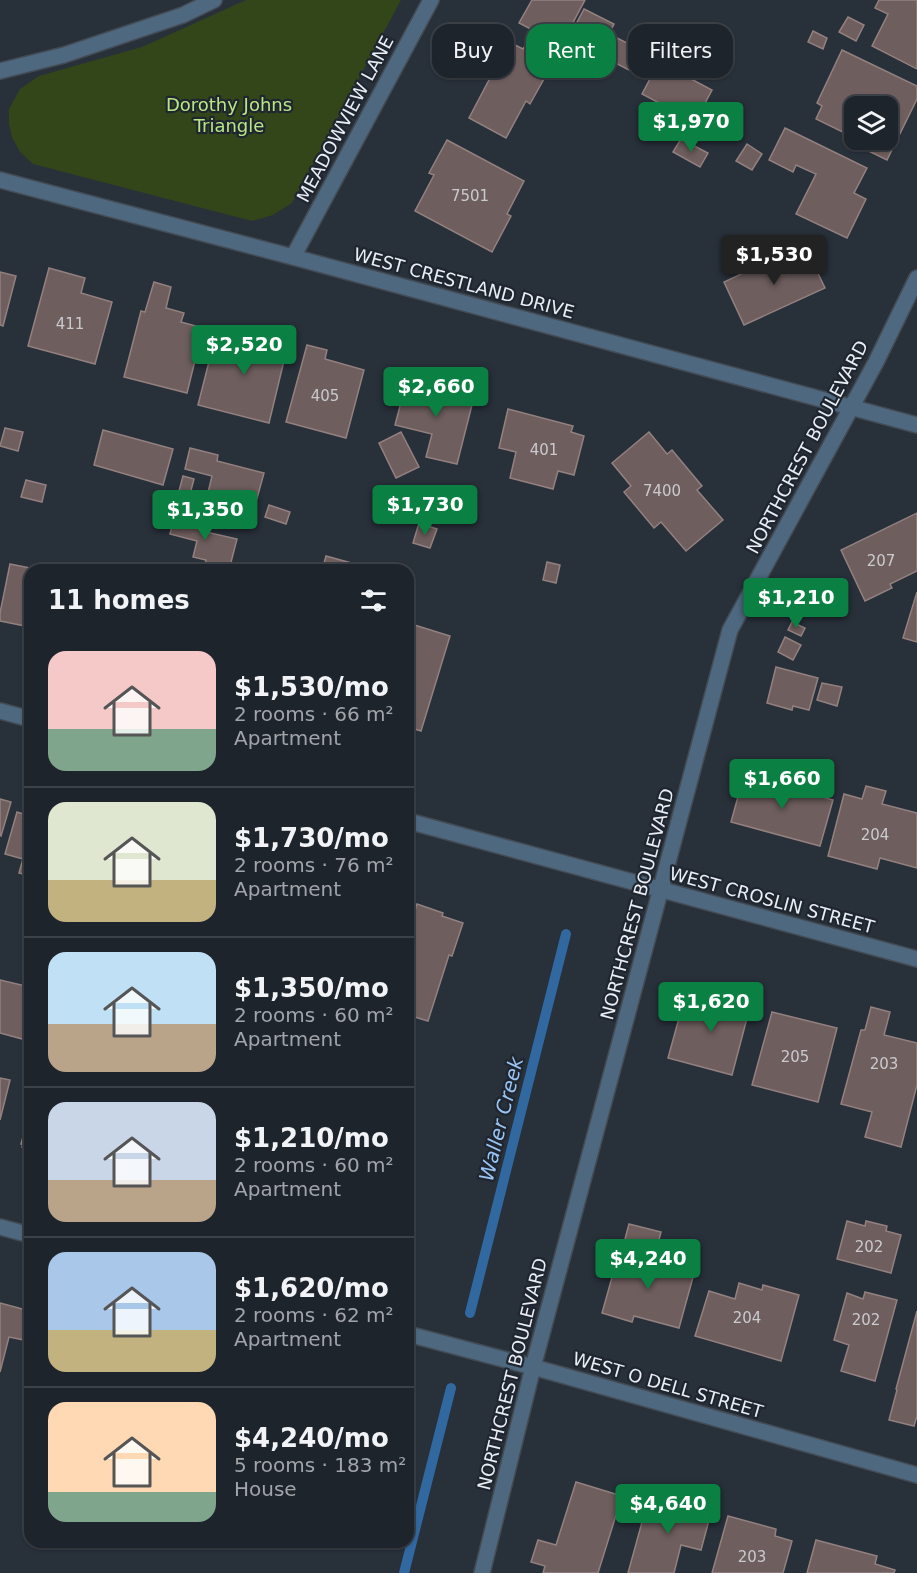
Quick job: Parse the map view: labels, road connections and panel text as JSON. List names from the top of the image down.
{
  "streets": {
    "street": [
      "MEADOWVIEW LANE",
      "WEST CRESTLAND DRIVE",
      "NORTHCREST BOULEVARD",
      "WEST CROSLIN STREET",
      "WEST O DELL STREET"
    ]
  },
  "crossings": [
    ["MEADOWVIEW LANE", "WEST CRESTLAND DRIVE"],
    ["WEST CRESTLAND DRIVE", "NORTHCREST BOULEVARD"],
    ["NORTHCREST BOULEVARD", "WEST CROSLIN STREET"],
    ["NORTHCREST BOULEVARD", "WEST O DELL STREET"]
  ],
  "water": ["Waller Creek"],
  "parks": ["Dorothy Johns Triangle"],
  "house_numbers": [
    "7501",
    "411",
    "405",
    "401",
    "7400",
    "207",
    "204",
    "205",
    "203",
    "202",
    "204",
    "202",
    "203"
  ],
  "page": {
    "chip": ["Buy", "Rent", "Filters"],
    "price": [
      "$1,970",
      "$1,530",
      "$2,520",
      "$2,660",
      "$1,730",
      "$1,350",
      "$1,210",
      "$1,660",
      "$1,620",
      "$4,240",
      "$4,640"
    ],
    "heading": "11 homes",
    "list": [
      {
        "name": "$1,530/mo",
        "note": "2 rooms · 66 m² · Apartment"
      },
      {
        "name": "$1,730/mo",
        "note": "2 rooms · 76 m² · Apartment"
      },
      {
        "name": "$1,350/mo",
        "note": "2 rooms · 60 m² · Apartment"
      },
      {
        "name": "$1,210/mo",
        "note": "2 rooms · 60 m² · Apartment"
      },
      {
        "name": "$1,620/mo",
        "note": "2 rooms · 62 m² · Apartment"
      },
      {
        "name": "$4,240/mo",
        "note": "5 rooms · 183 m² · House"
      }
    ]
  }
}
